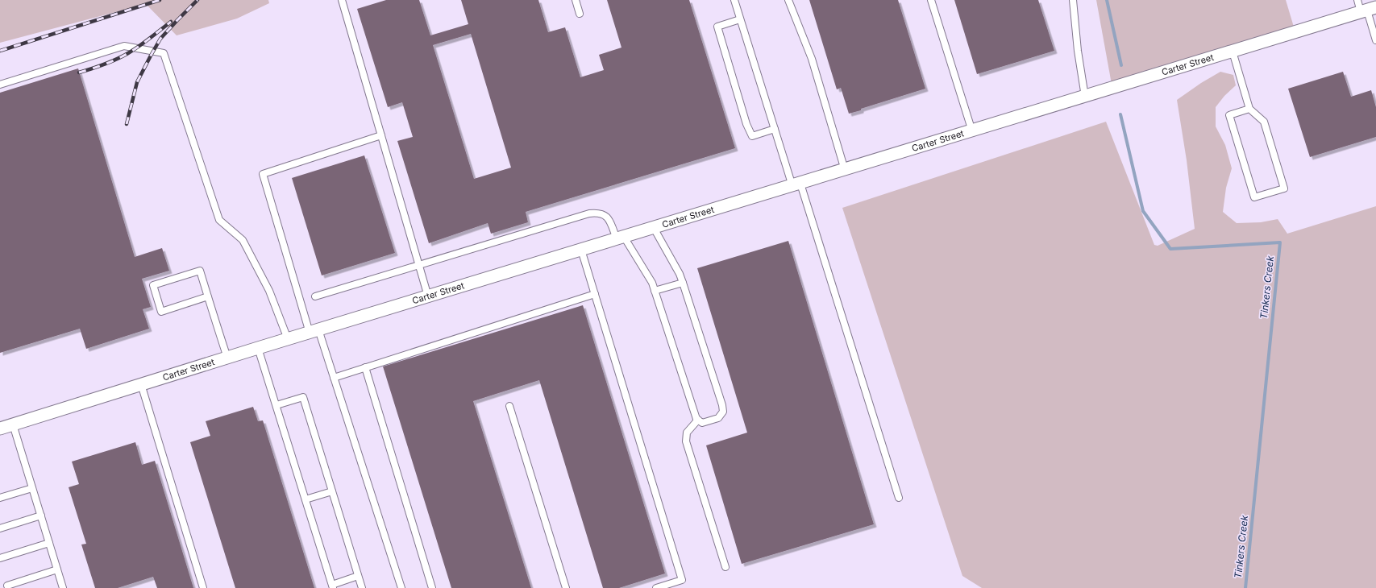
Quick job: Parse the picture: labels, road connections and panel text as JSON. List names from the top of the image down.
{
  "streets": {
    "street": ["Carter Street"]
  },
  "water": ["Tinkers Creek"]
}
